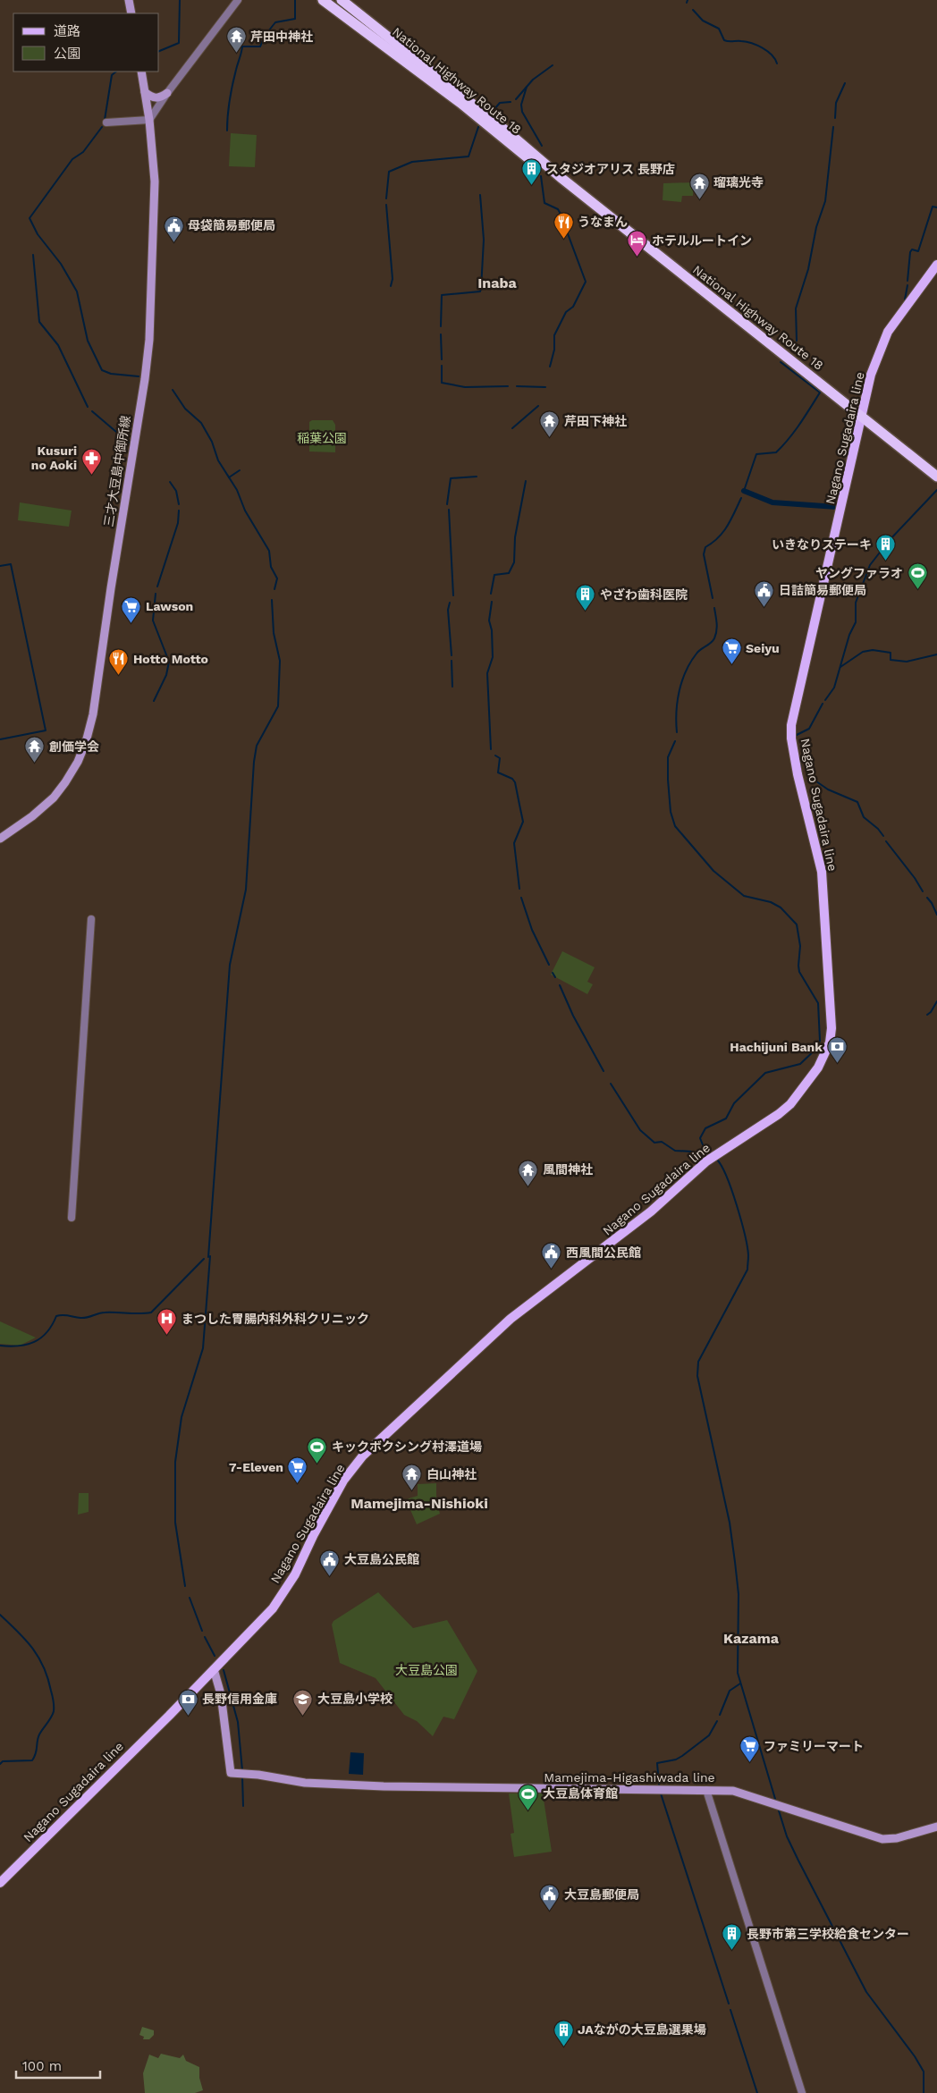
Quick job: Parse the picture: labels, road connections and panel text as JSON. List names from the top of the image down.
{
  "streets": {
    "highway": ["National Highway Route 18"],
    "main road": ["Nagano Sugadaira line", "三才大豆島中御所線", "Mamejima-Higashiwada line"]
  },
  "crossings": [
    ["National Highway Route 18", "Nagano Sugadaira line"],
    ["Nagano Sugadaira line", "Mamejima-Higashiwada line"]
  ],
  "districts": ["Inaba", "Mamejima-Nishioki", "Kazama"],
  "parks": ["稲葉公園", "大豆島公園"],
  "places": {
    "temple": [
      "芹田中神社",
      "瑠璃光寺",
      "芹田下神社",
      "創価学会",
      "風間神社",
      "白山神社"
    ],
    "building": [
      "スタジオアリス 長野店",
      "いきなりステーキ",
      "やざわ歯科医院",
      "長野市第三学校給食センター",
      "JAながの大豆島選果場"
    ],
    "restaurant": ["うなまん", "Hotto Motto"],
    "public building": [
      "母袋簡易郵便局",
      "日詰簡易郵便局",
      "西風間公民館",
      "大豆島公民館",
      "大豆島郵便局"
    ],
    "hotel": ["ホテルルートイン"],
    "pharmacy": ["Kusuri no Aoki"],
    "sports": ["ヤングファラオ", "キックボクシング村澤道場", "大豆島体育館"],
    "supermarket": [
      "Lawson",
      "Seiyu",
      "7-Eleven",
      "ファミリーマート"
    ],
    "bank": ["Hachijuni Bank", "長野信用金庫"],
    "hospital": ["まつした胃腸内科外科クリニック"],
    "school or university": ["大豆島小学校"]
  },
  "legend": ["道路", "公園"],
  "scale_bar": "100 m"
}
